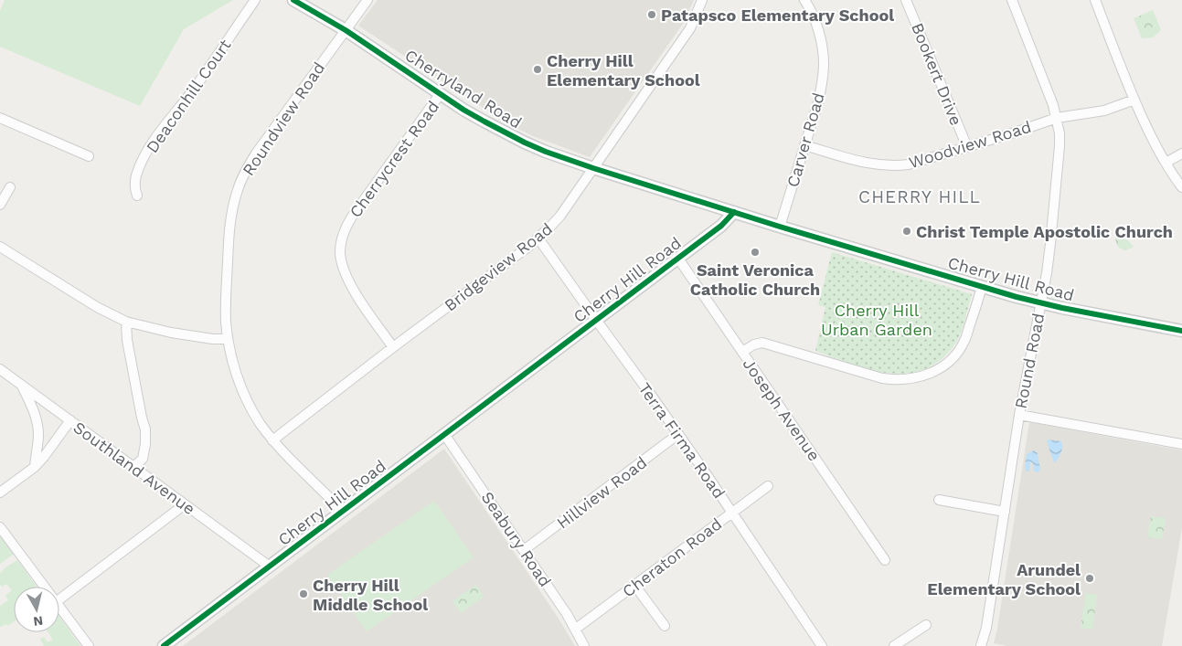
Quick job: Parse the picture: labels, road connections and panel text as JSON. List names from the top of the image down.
{
  "streets": {
    "street": [
      "Bookert Drive",
      "Cherryland Road",
      "Deaconhill Court",
      "Roundview Road",
      "Carver Road",
      "Woodview Road",
      "Cherrycrest Road",
      "Bridgeview Road",
      "Cherry Hill Road",
      "Round Road",
      "Joseph Avenue",
      "Terra Firma Road",
      "Southland Avenue",
      "Hillview Road",
      "Seabury Road",
      "Cheraton Road"
    ]
  },
  "crossings": [
    ["Bookert Drive", "Woodview Road"],
    ["Cherryland Road", "Roundview Road"],
    ["Cherryland Road", "Cherrycrest Road"],
    ["Cherryland Road", "Bridgeview Road"],
    ["Cherryland Road", "Cherry Hill Road"],
    ["Roundview Road", "Bridgeview Road"],
    ["Roundview Road", "Cherry Hill Road"],
    ["Carver Road", "Woodview Road"],
    ["Carver Road", "Cherry Hill Road"],
    ["Woodview Road", "Round Road"],
    ["Cherrycrest Road", "Bridgeview Road"],
    ["Bridgeview Road", "Terra Firma Road"],
    ["Cherry Hill Road", "Round Road"],
    ["Cherry Hill Road", "Joseph Avenue"],
    ["Cherry Hill Road", "Terra Firma Road"],
    ["Cherry Hill Road", "Southland Avenue"],
    ["Cherry Hill Road", "Seabury Road"],
    ["Terra Firma Road", "Hillview Road"],
    ["Terra Firma Road", "Cheraton Road"],
    ["Hillview Road", "Seabury Road"],
    ["Seabury Road", "Cheraton Road"]
  ],
  "districts": ["CHERRY HILL"],
  "parks": ["Cherry Hill Urban Garden"],
  "places": [
    "Patapsco Elementary School",
    "Cherry Hill Elementary School",
    "Christ Temple Apostolic Church",
    "Saint Veronica Catholic Church",
    "Arundel Elementary School",
    "Cherry Hill Middle School"
  ],
  "north": "bottom"
}
